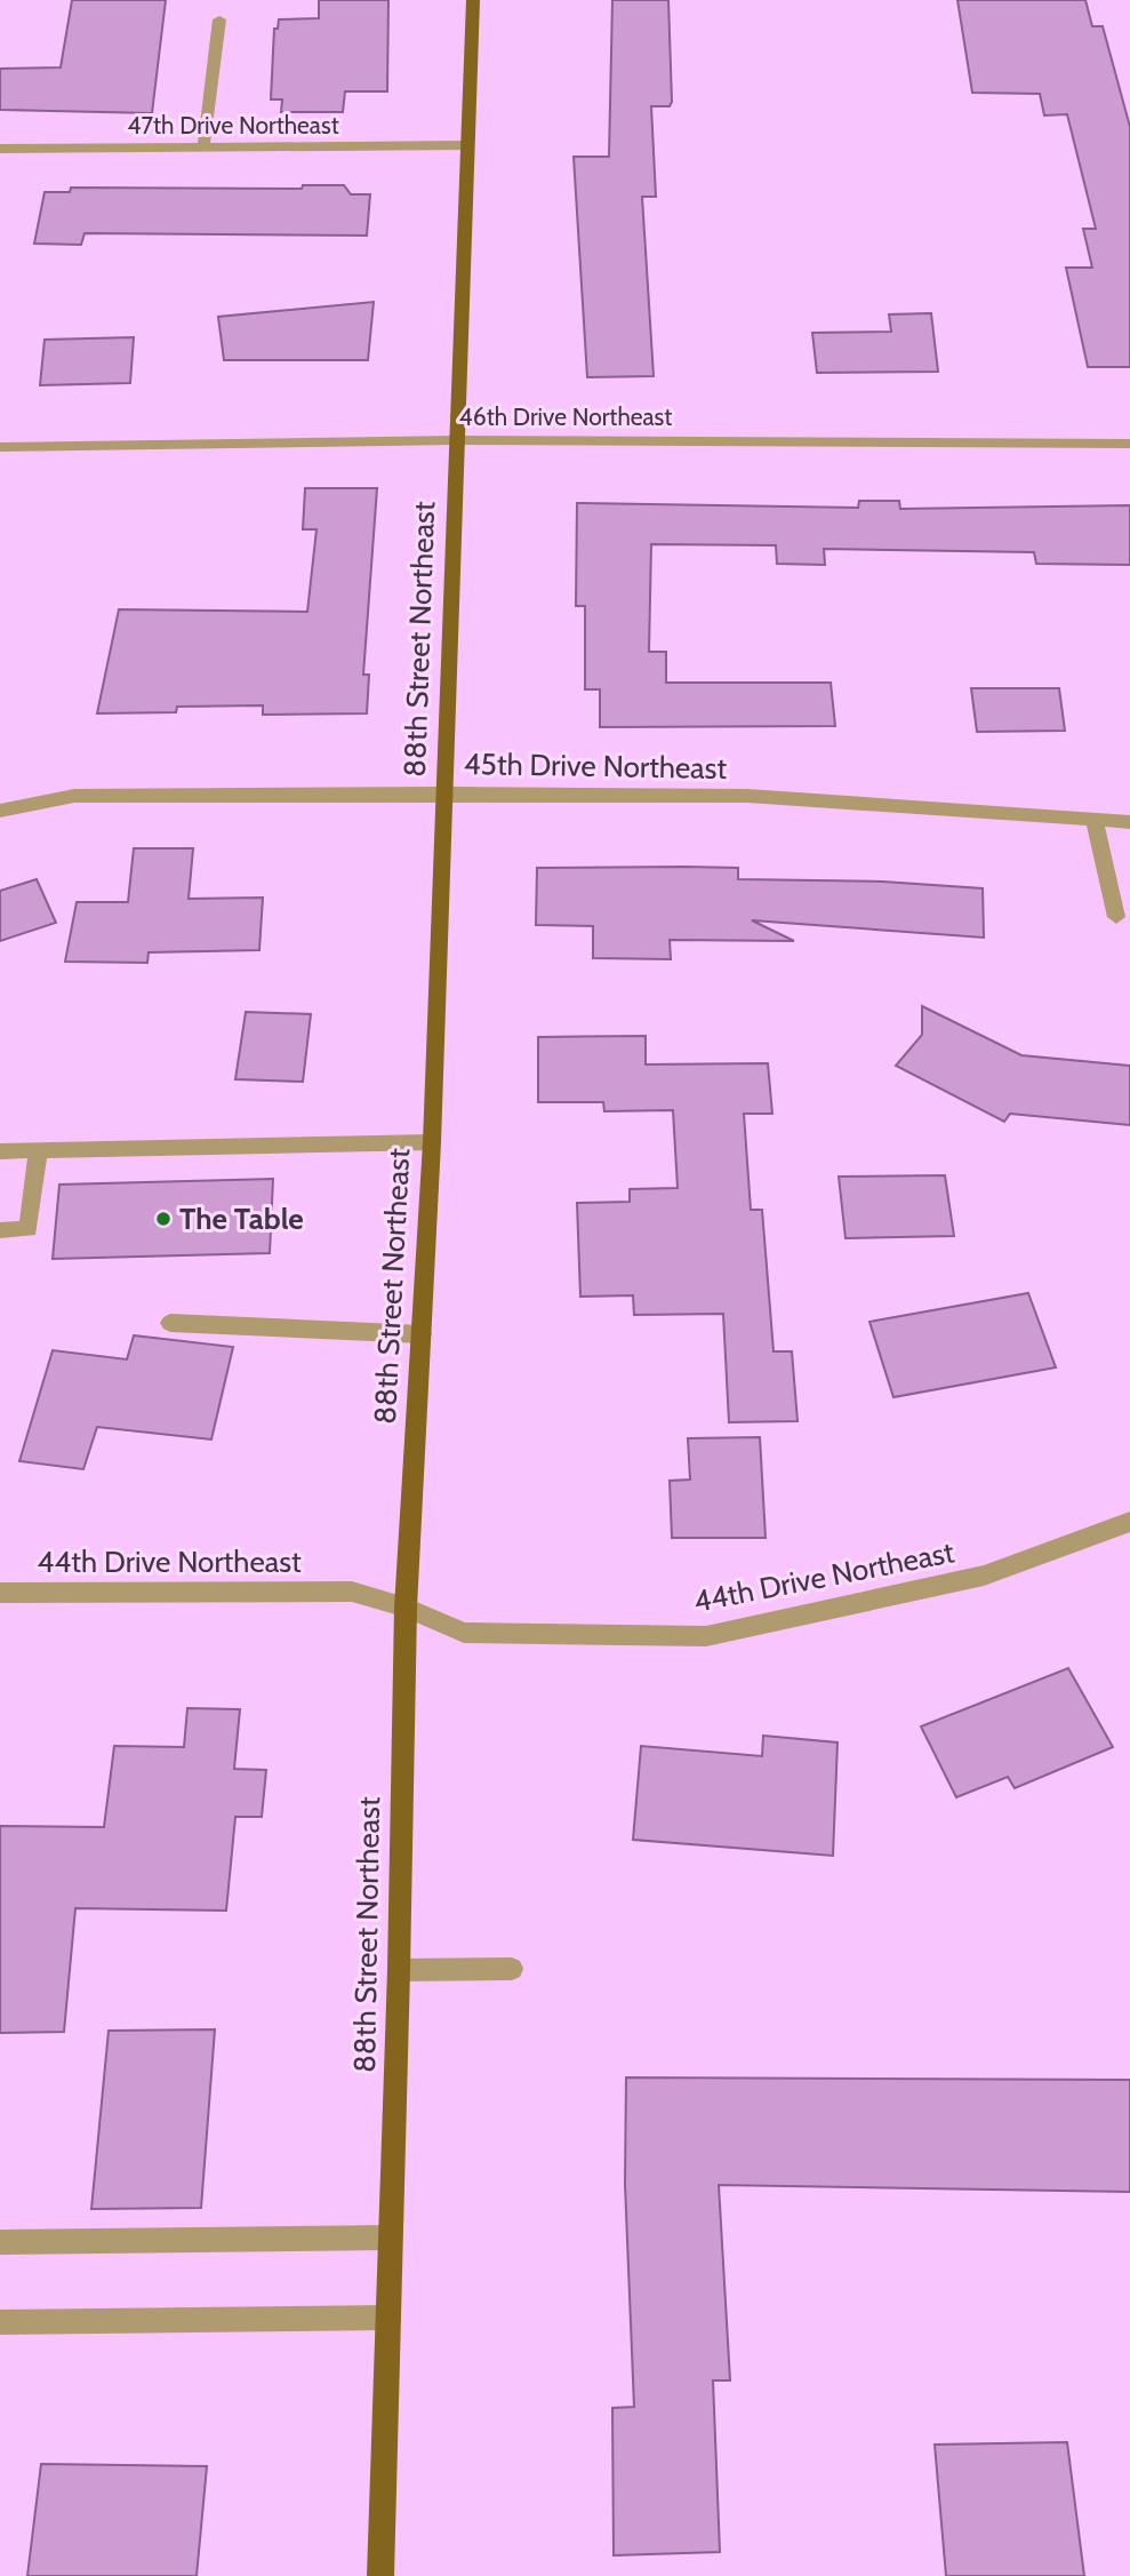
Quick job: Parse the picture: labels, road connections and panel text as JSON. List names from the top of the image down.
{
  "streets": {
    "main road": ["88th Street Northeast"],
    "street": [
      "47th Drive Northeast",
      "46th Drive Northeast",
      "45th Drive Northeast",
      "44th Drive Northeast"
    ]
  },
  "crossings": [
    ["47th Drive Northeast", "88th Street Northeast"],
    ["46th Drive Northeast", "88th Street Northeast"],
    ["88th Street Northeast", "45th Drive Northeast"],
    ["88th Street Northeast", "44th Drive Northeast"]
  ],
  "places": ["The Table"]
}
